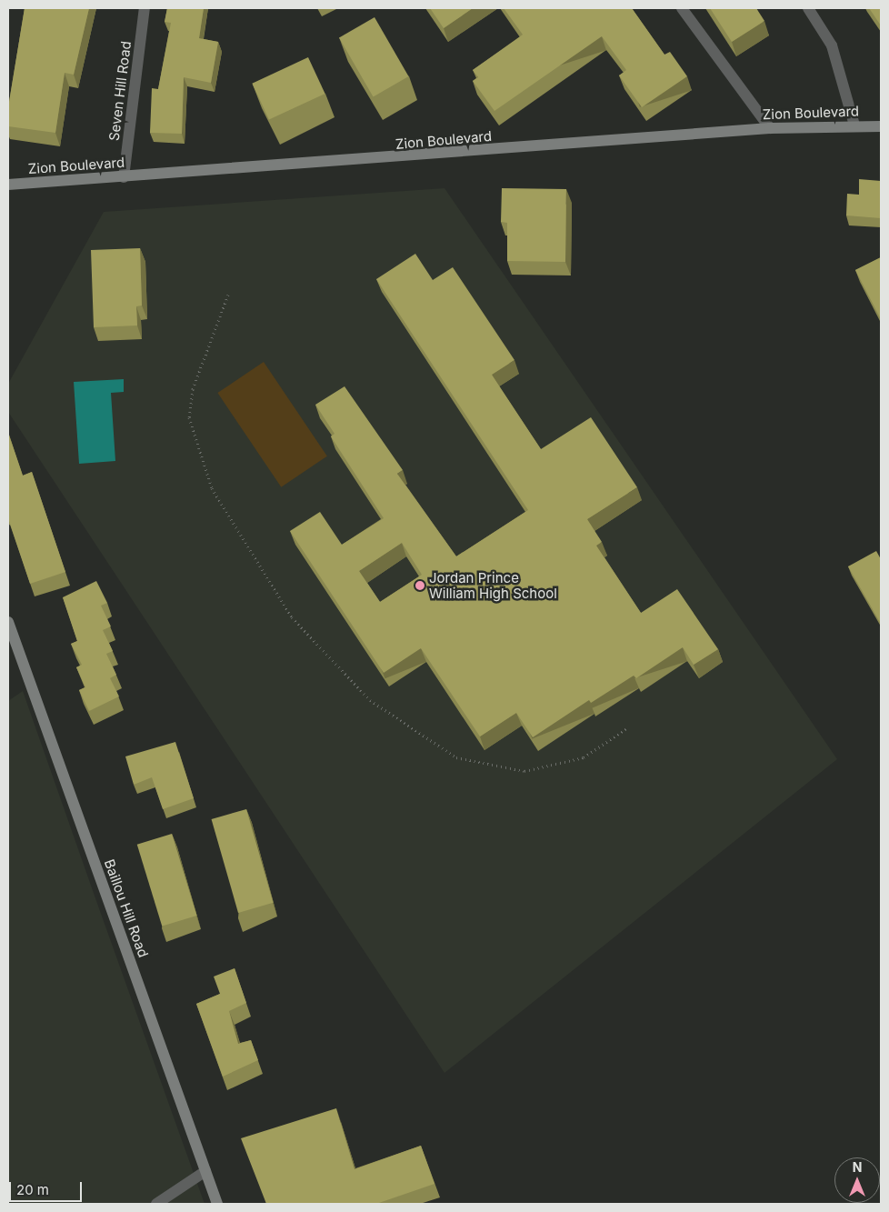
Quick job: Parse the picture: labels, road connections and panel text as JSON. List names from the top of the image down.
{
  "streets": {
    "main road": ["Zion Boulevard", "Baillou Hill Road"],
    "street": ["Seven Hill Road"]
  },
  "crossings": [
    ["Seven Hill Road", "Zion Boulevard"]
  ],
  "places": ["Jordan Prince William High School"],
  "scale_bar": "20 m",
  "north": "top"
}
